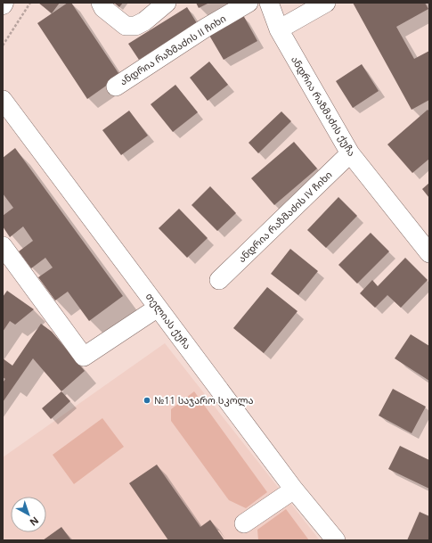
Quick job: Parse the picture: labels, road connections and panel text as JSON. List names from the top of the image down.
{
  "streets": {
    "street": [
      "ანდრია რაზმაძის II ჩიხი",
      "ანდრია რაზმაძის ქუჩა",
      "ანდრია რაზმაძის IV ჩიხი",
      "თელიას ქუჩა"
    ]
  },
  "crossings": [
    ["ანდრია რაზმაძის ქუჩა", "ანდრია რაზმაძის IV ჩიხი"]
  ],
  "places": ["№11 საჯარო სკოლა"],
  "north": "bottom right"
}
